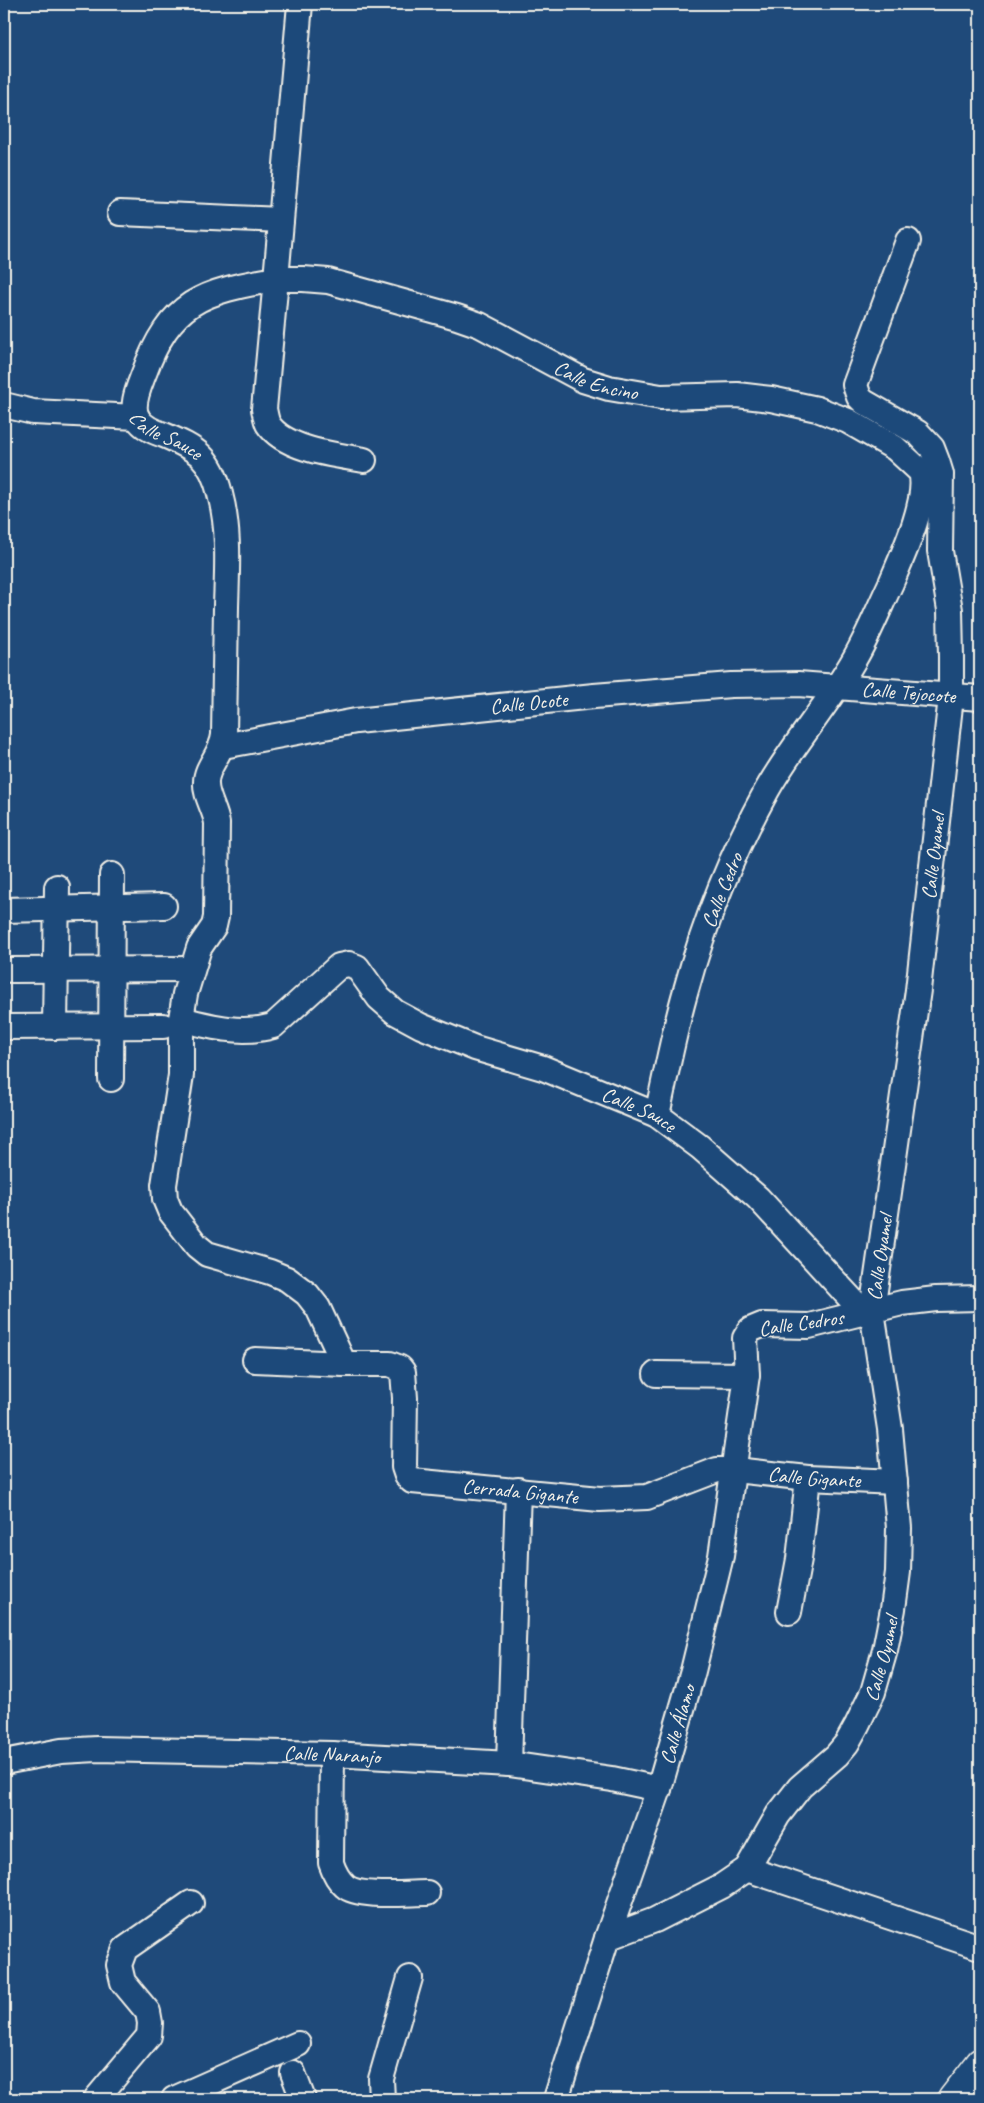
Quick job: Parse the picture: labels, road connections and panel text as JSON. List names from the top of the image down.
{
  "streets": {
    "street": [
      "Calle Encino",
      "Calle Sauce",
      "Calle Tejocote",
      "Calle Ocote",
      "Calle Oyamel",
      "Calle Cedro",
      "Calle Cedros",
      "Calle Gigante",
      "Cerrada Gigante",
      "Calle Álamo",
      "Calle Naranjo"
    ]
  },
  "crossings": [
    ["Calle Encino", "Calle Sauce"],
    ["Calle Encino", "Calle Cedro"],
    ["Calle Sauce", "Calle Ocote"],
    ["Calle Sauce", "Calle Oyamel"],
    ["Calle Sauce", "Calle Cedro"],
    ["Calle Sauce", "Calle Cedros"],
    ["Calle Sauce", "Cerrada Gigante"],
    ["Calle Tejocote", "Calle Ocote"],
    ["Calle Tejocote", "Calle Oyamel"],
    ["Calle Tejocote", "Calle Cedro"],
    ["Calle Ocote", "Calle Cedro"],
    ["Calle Oyamel", "Calle Cedros"],
    ["Calle Oyamel", "Calle Gigante"],
    ["Calle Oyamel", "Calle Álamo"],
    ["Calle Cedros", "Calle Álamo"],
    ["Calle Gigante", "Cerrada Gigante"],
    ["Calle Gigante", "Calle Álamo"],
    ["Cerrada Gigante", "Calle Álamo"],
    ["Calle Álamo", "Calle Naranjo"]
  ]
}
